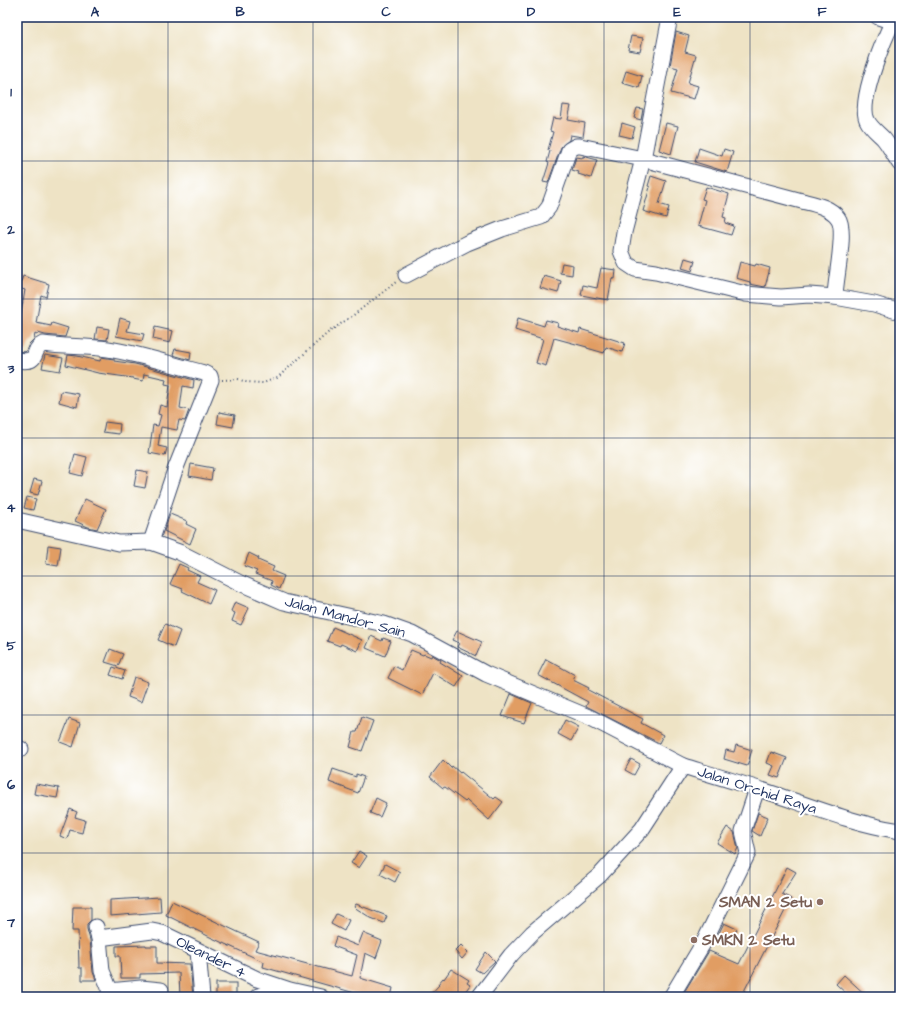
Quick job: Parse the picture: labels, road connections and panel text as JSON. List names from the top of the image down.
{
  "streets": {
    "street": ["Jalan Mandor Sain", "Jalan Orchid Raya", "Oleander 4"]
  },
  "crossings": [
    ["Jalan Mandor Sain", "Jalan Orchid Raya"]
  ],
  "places": ["SMAN 2 Setu", "SMKN 2 Setu"],
  "grid": {
    "columns": [
      "A",
      "B",
      "C",
      "D",
      "E",
      "F"
    ],
    "rows": [
      "1",
      "2",
      "3",
      "4",
      "5",
      "6",
      "7"
    ]
  }
}
